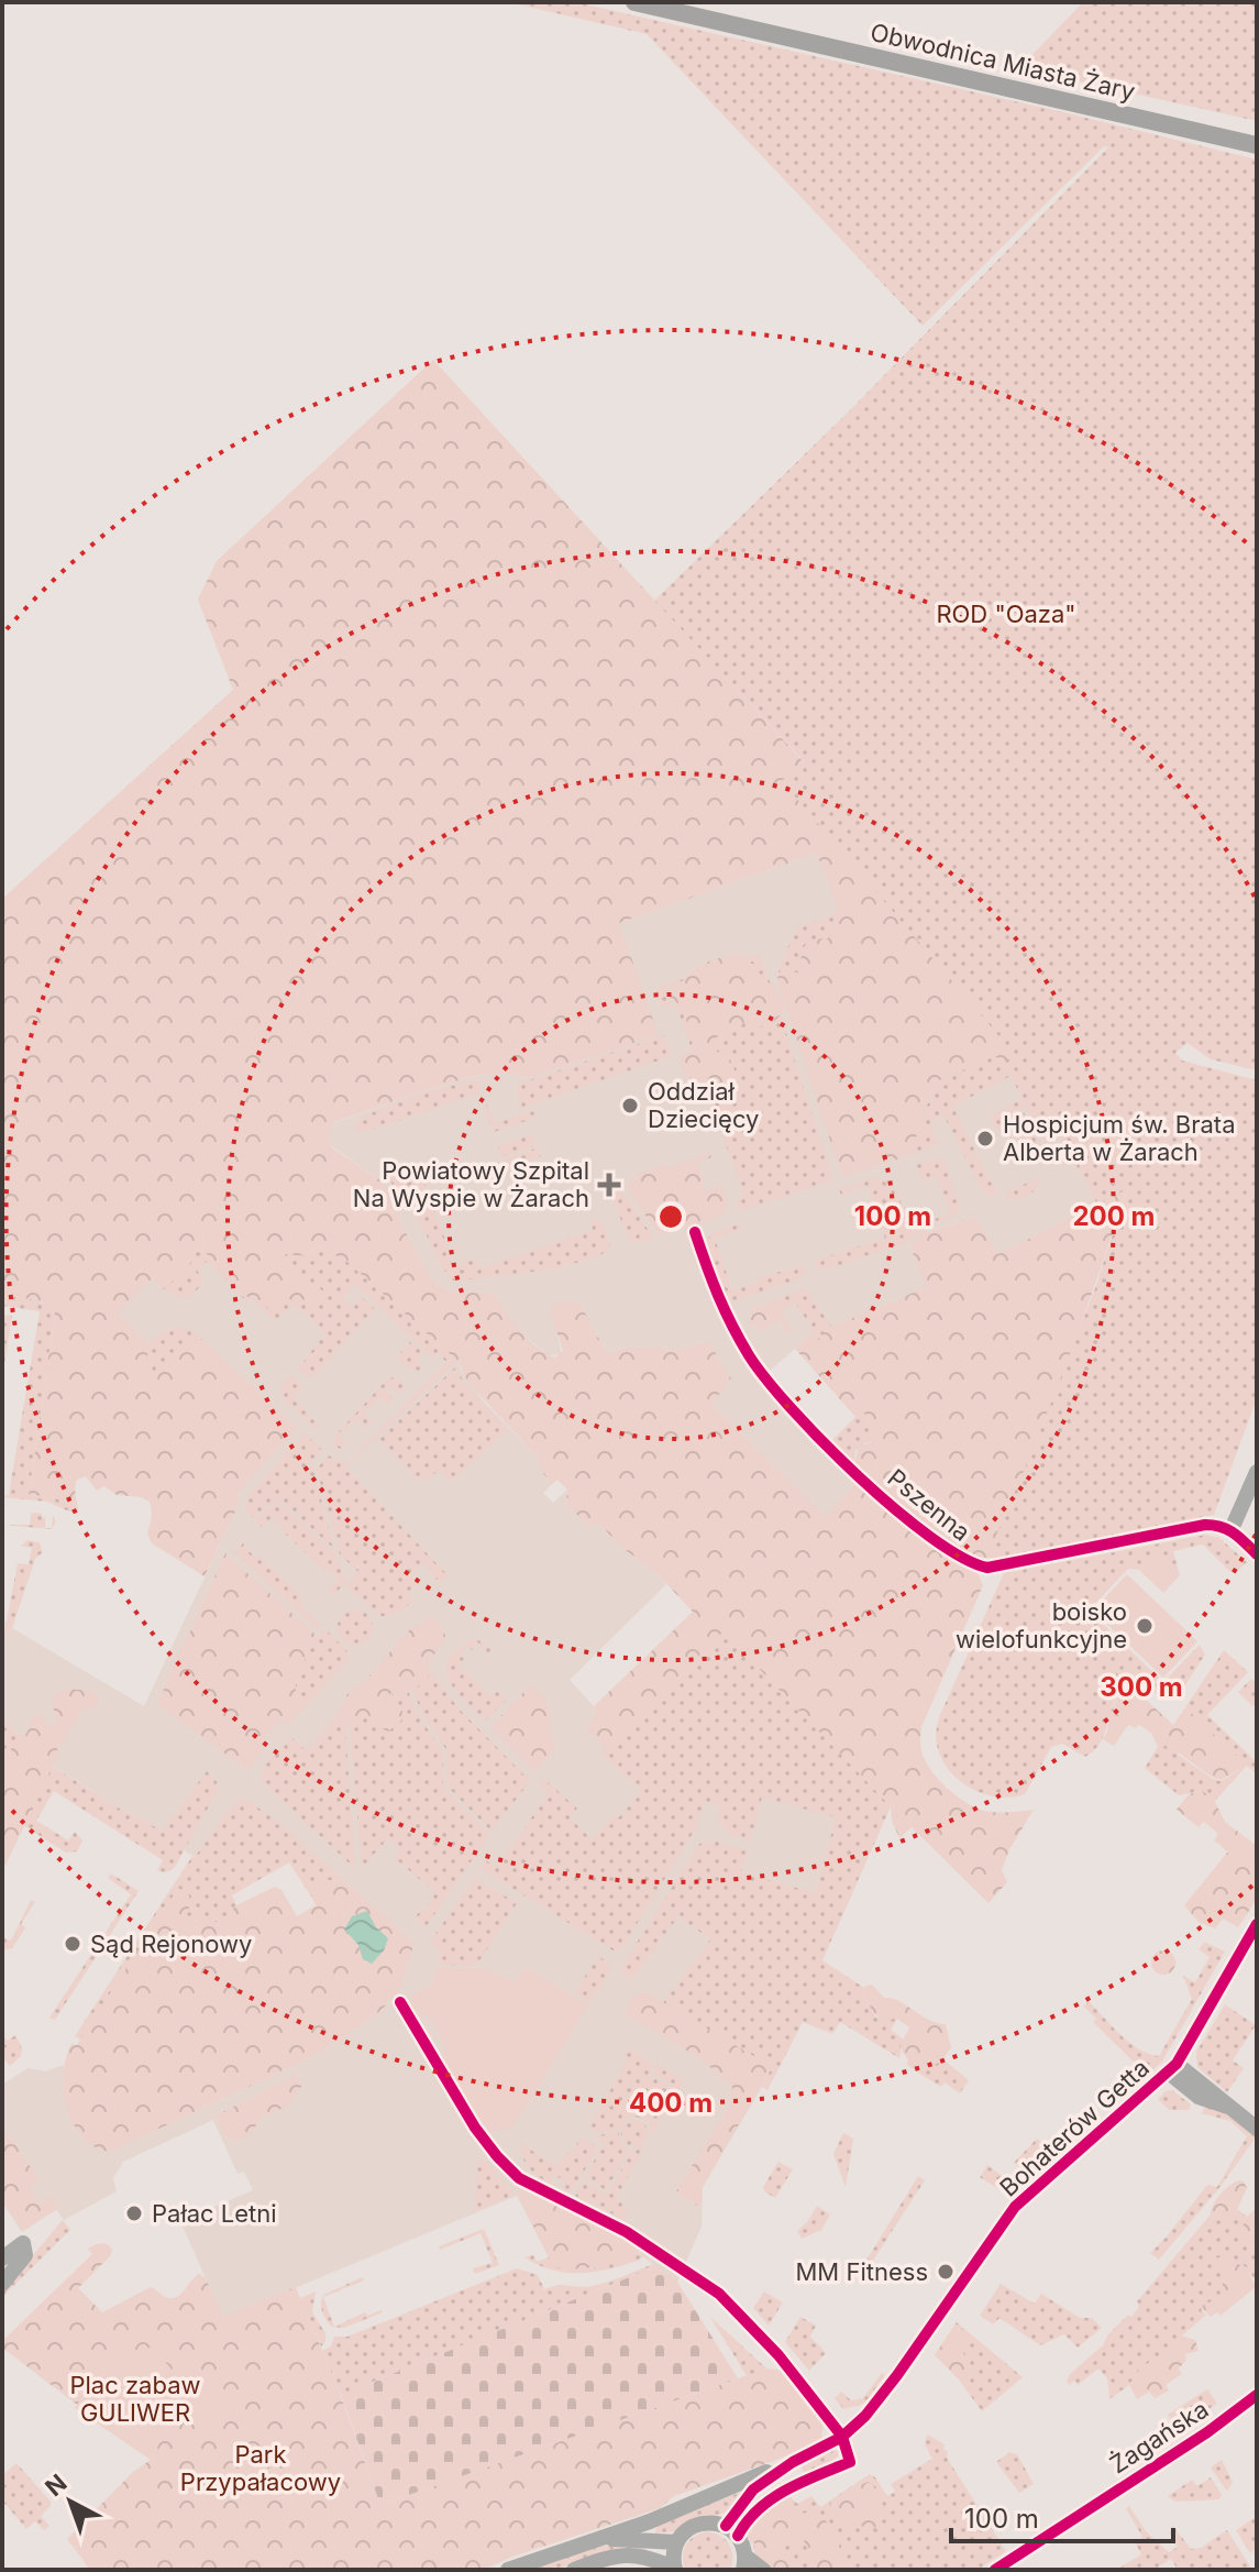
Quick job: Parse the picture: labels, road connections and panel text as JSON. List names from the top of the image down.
{
  "streets": {
    "main road": ["Obwodnica Miasta Żary"],
    "street": ["Pszenna", "Bohaterów Getta", "Żagańska"]
  },
  "parks": ["ROD \"Oaza\"", "Plac zabaw GULIWER", "Park Przypałacowy"],
  "places": {
    "other": [
      "Oddział Dziecięcy",
      "Hospicjum św. Brata Alberta w Żarach",
      "boisko wielofunkcyjne",
      "Sąd Rejonowy",
      "Pałac Letni",
      "MM Fitness"
    ],
    "health": ["Powiatowy Szpital Na Wyspie w Żarach"]
  },
  "scale_bar": "100 m",
  "north": "top left",
  "rings": [
    "100 m",
    "200 m",
    "300 m",
    "400 m"
  ]
}
